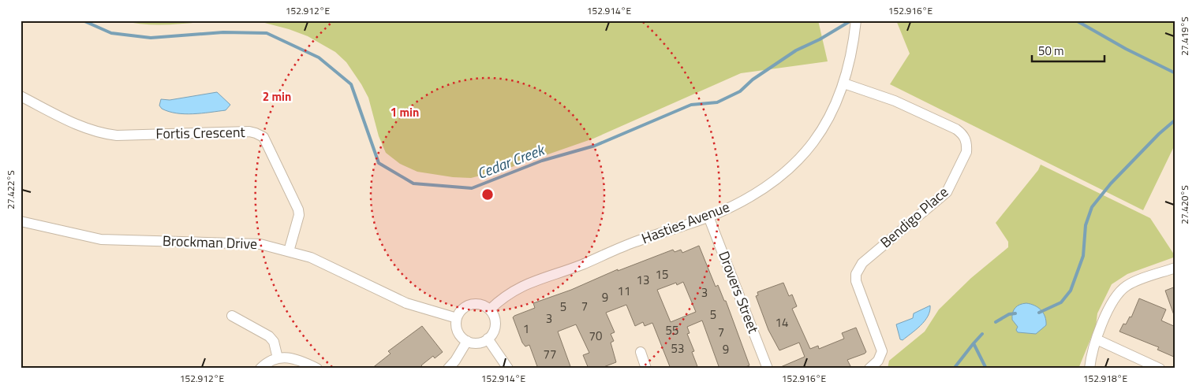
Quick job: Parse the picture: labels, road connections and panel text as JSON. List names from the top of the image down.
{
  "streets": {
    "street": [
      "Fortis Crescent",
      "Bendigo Place",
      "Hasties Avenue",
      "Brockman Drive",
      "Drovers Street"
    ]
  },
  "crossings": [
    ["Fortis Crescent", "Brockman Drive"],
    ["Bendigo Place", "Hasties Avenue"],
    ["Hasties Avenue", "Brockman Drive"],
    ["Hasties Avenue", "Drovers Street"]
  ],
  "water": ["Cedar Creek"],
  "house_numbers": [
    "15",
    "13",
    "11",
    "3",
    "9",
    "7",
    "5",
    "5",
    "3",
    "14",
    "1",
    "55",
    "7",
    "70",
    "53",
    "9",
    "77"
  ],
  "scale_bar": "50 m",
  "coordinates": [
    "152.912°E",
    "152.914°E",
    "152.916°E",
    "27.419°S",
    "27.422°S",
    "27.420°S",
    "152.918°E"
  ],
  "rings": ["2 min", "1 min"]
}
